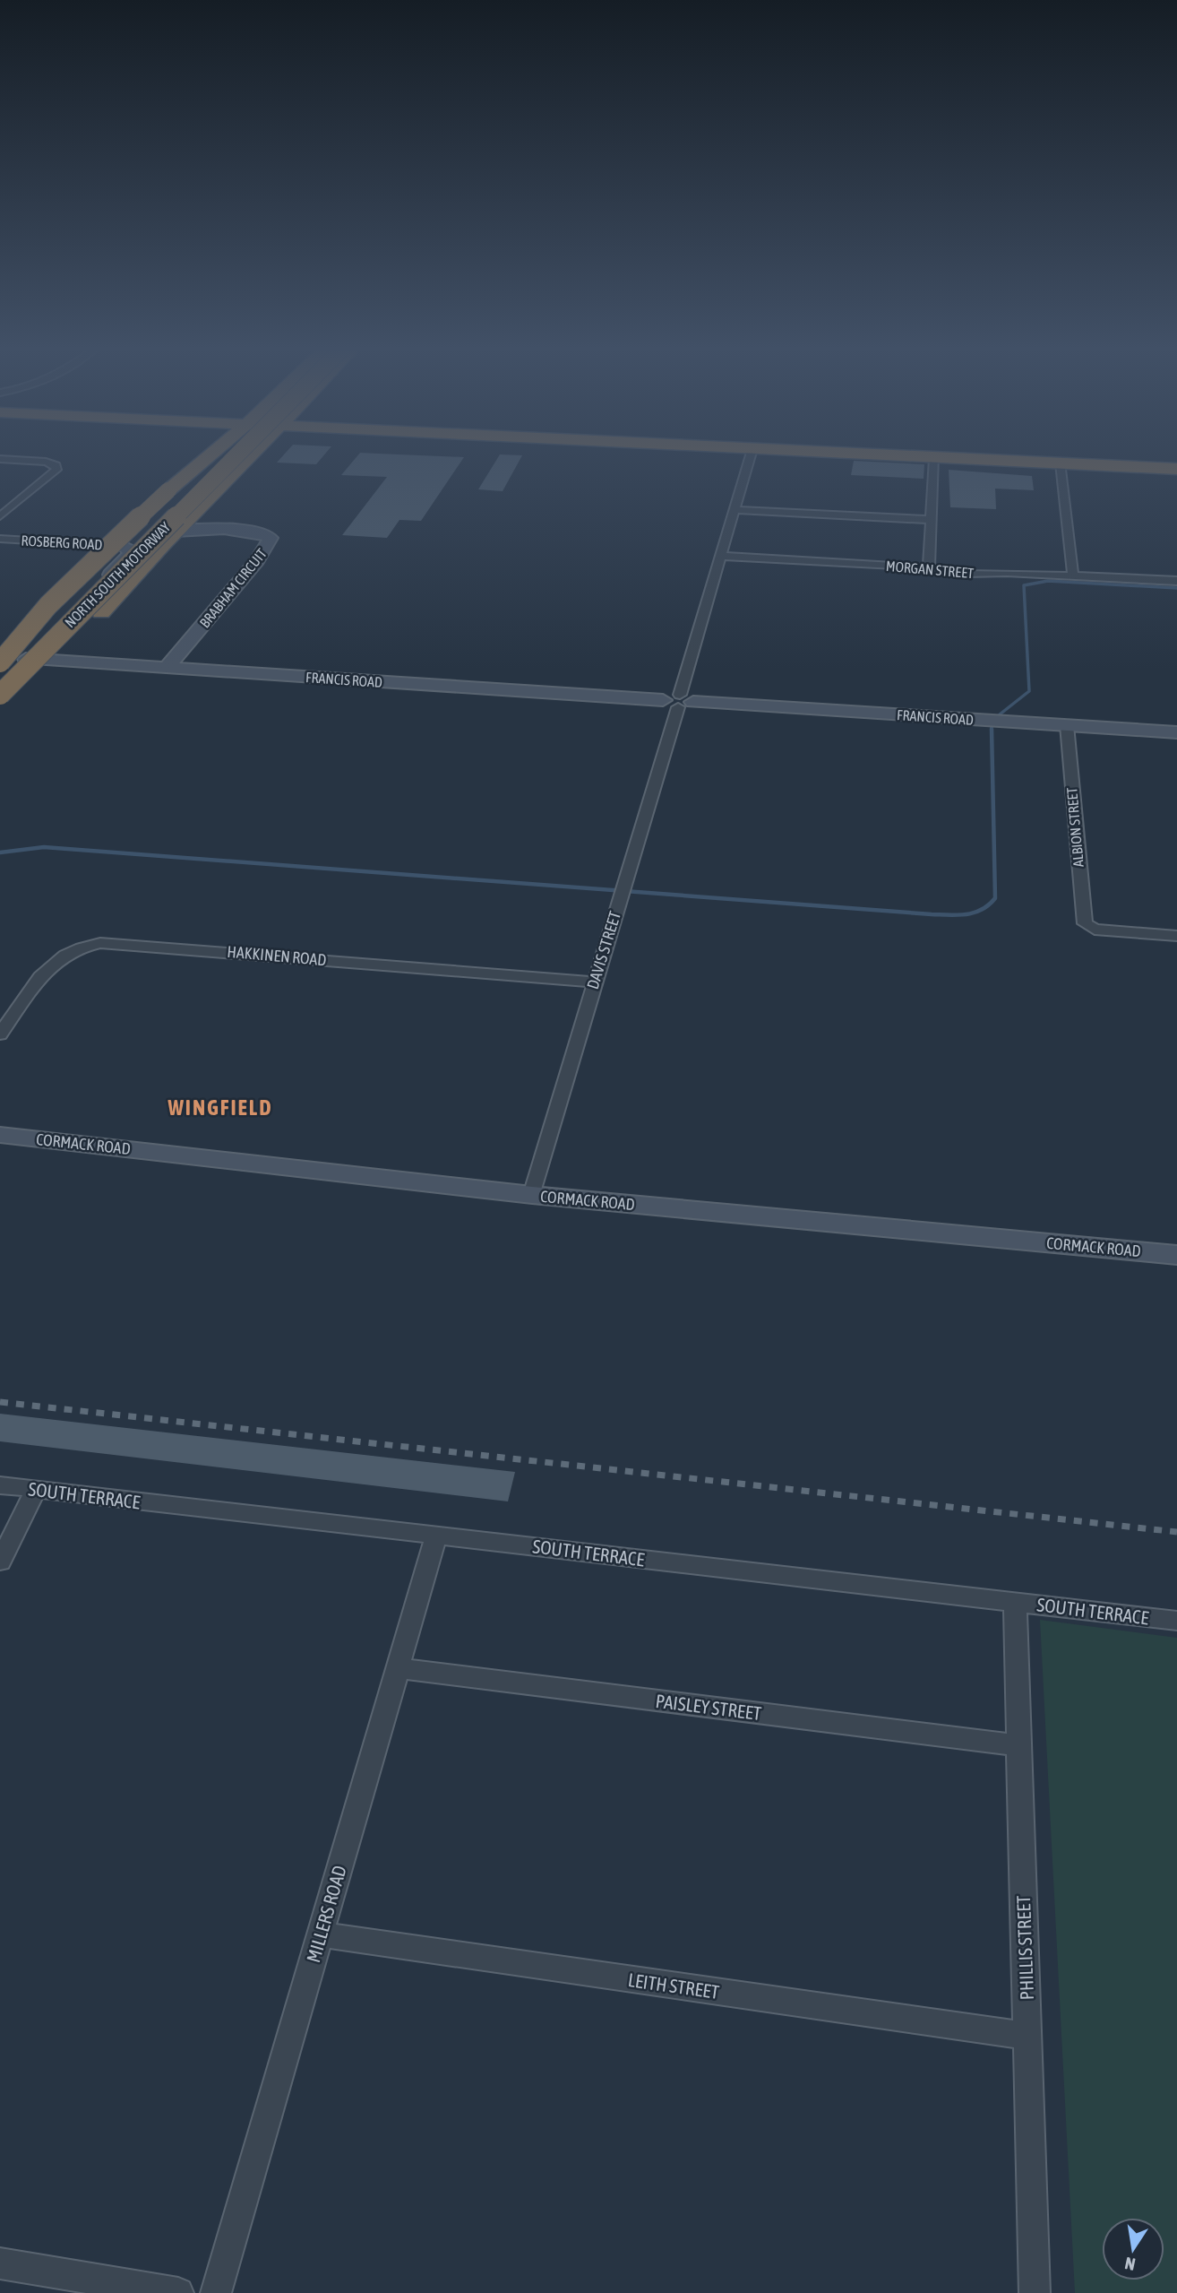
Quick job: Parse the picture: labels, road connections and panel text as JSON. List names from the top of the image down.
{
  "streets": {
    "highway": ["NORTH SOUTH MOTORWAY"],
    "street": [
      "ROSBERG ROAD",
      "MORGAN STREET",
      "BRABHAM CIRCUIT",
      "FRANCIS ROAD",
      "ALBION STREET",
      "DAVIS STREET",
      "HAKKINEN ROAD",
      "CORMACK ROAD",
      "SOUTH TERRACE",
      "PAISLEY STREET",
      "MILLERS ROAD",
      "PHILLIS STREET",
      "LEITH STREET"
    ]
  },
  "crossings": [
    ["MORGAN STREET", "DAVIS STREET"],
    ["BRABHAM CIRCUIT", "FRANCIS ROAD"],
    ["FRANCIS ROAD", "ALBION STREET"],
    ["FRANCIS ROAD", "DAVIS STREET"],
    ["DAVIS STREET", "HAKKINEN ROAD"],
    ["DAVIS STREET", "CORMACK ROAD"],
    ["SOUTH TERRACE", "MILLERS ROAD"],
    ["SOUTH TERRACE", "PHILLIS STREET"],
    ["PAISLEY STREET", "MILLERS ROAD"],
    ["PAISLEY STREET", "PHILLIS STREET"],
    ["MILLERS ROAD", "LEITH STREET"],
    ["PHILLIS STREET", "LEITH STREET"]
  ],
  "districts": ["WINGFIELD"],
  "north": "bottom"
}
